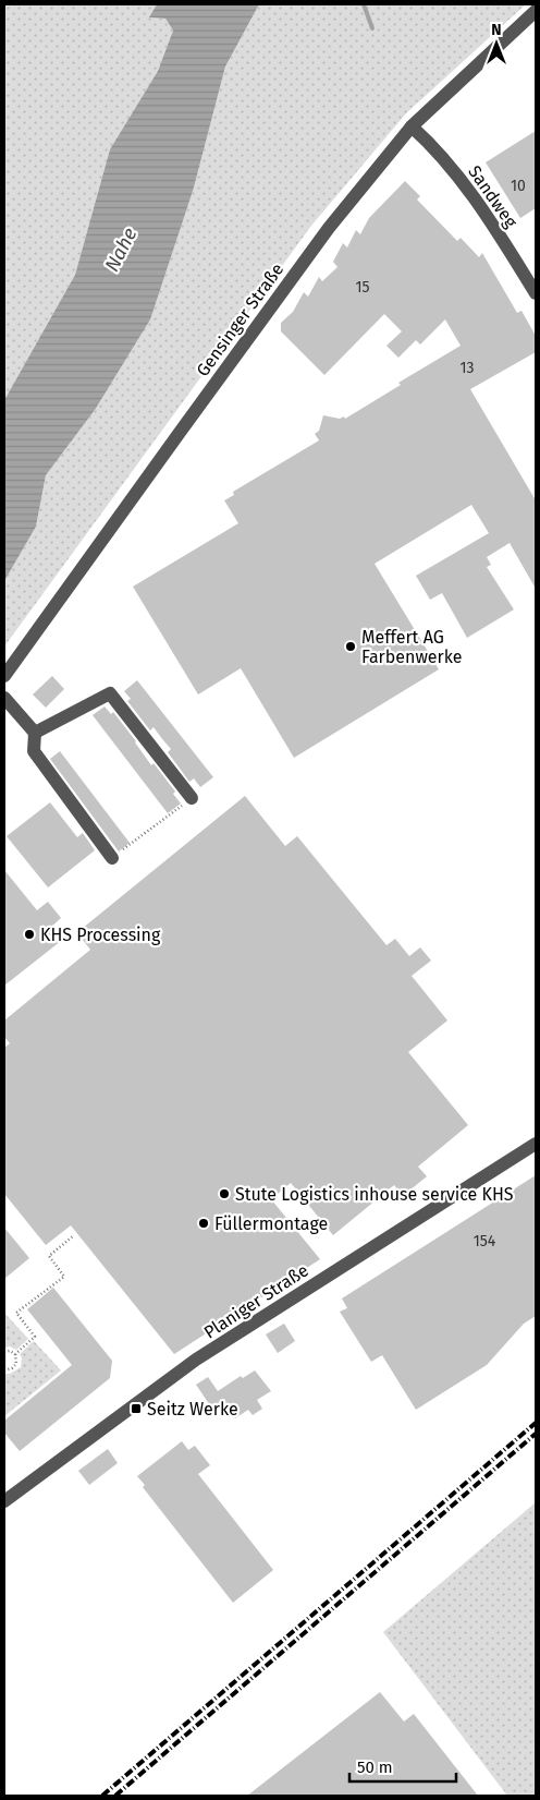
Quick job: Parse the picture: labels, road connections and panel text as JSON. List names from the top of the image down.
{
  "streets": {
    "street": ["Sandweg", "Gensinger Straße", "Planiger Straße"]
  },
  "crossings": [
    ["Sandweg", "Gensinger Straße"]
  ],
  "water": ["Nahe"],
  "places": {
    "other": [
      "Meffert AG Farbenwerke",
      "KHS Processing",
      "Stute Logistics inhouse service KHS",
      "Füllermontage"
    ],
    "transit": ["Seitz Werke"]
  },
  "house_numbers": [
    "10",
    "15",
    "13",
    "154"
  ],
  "scale_bar": "50 m",
  "north": "top"
}
